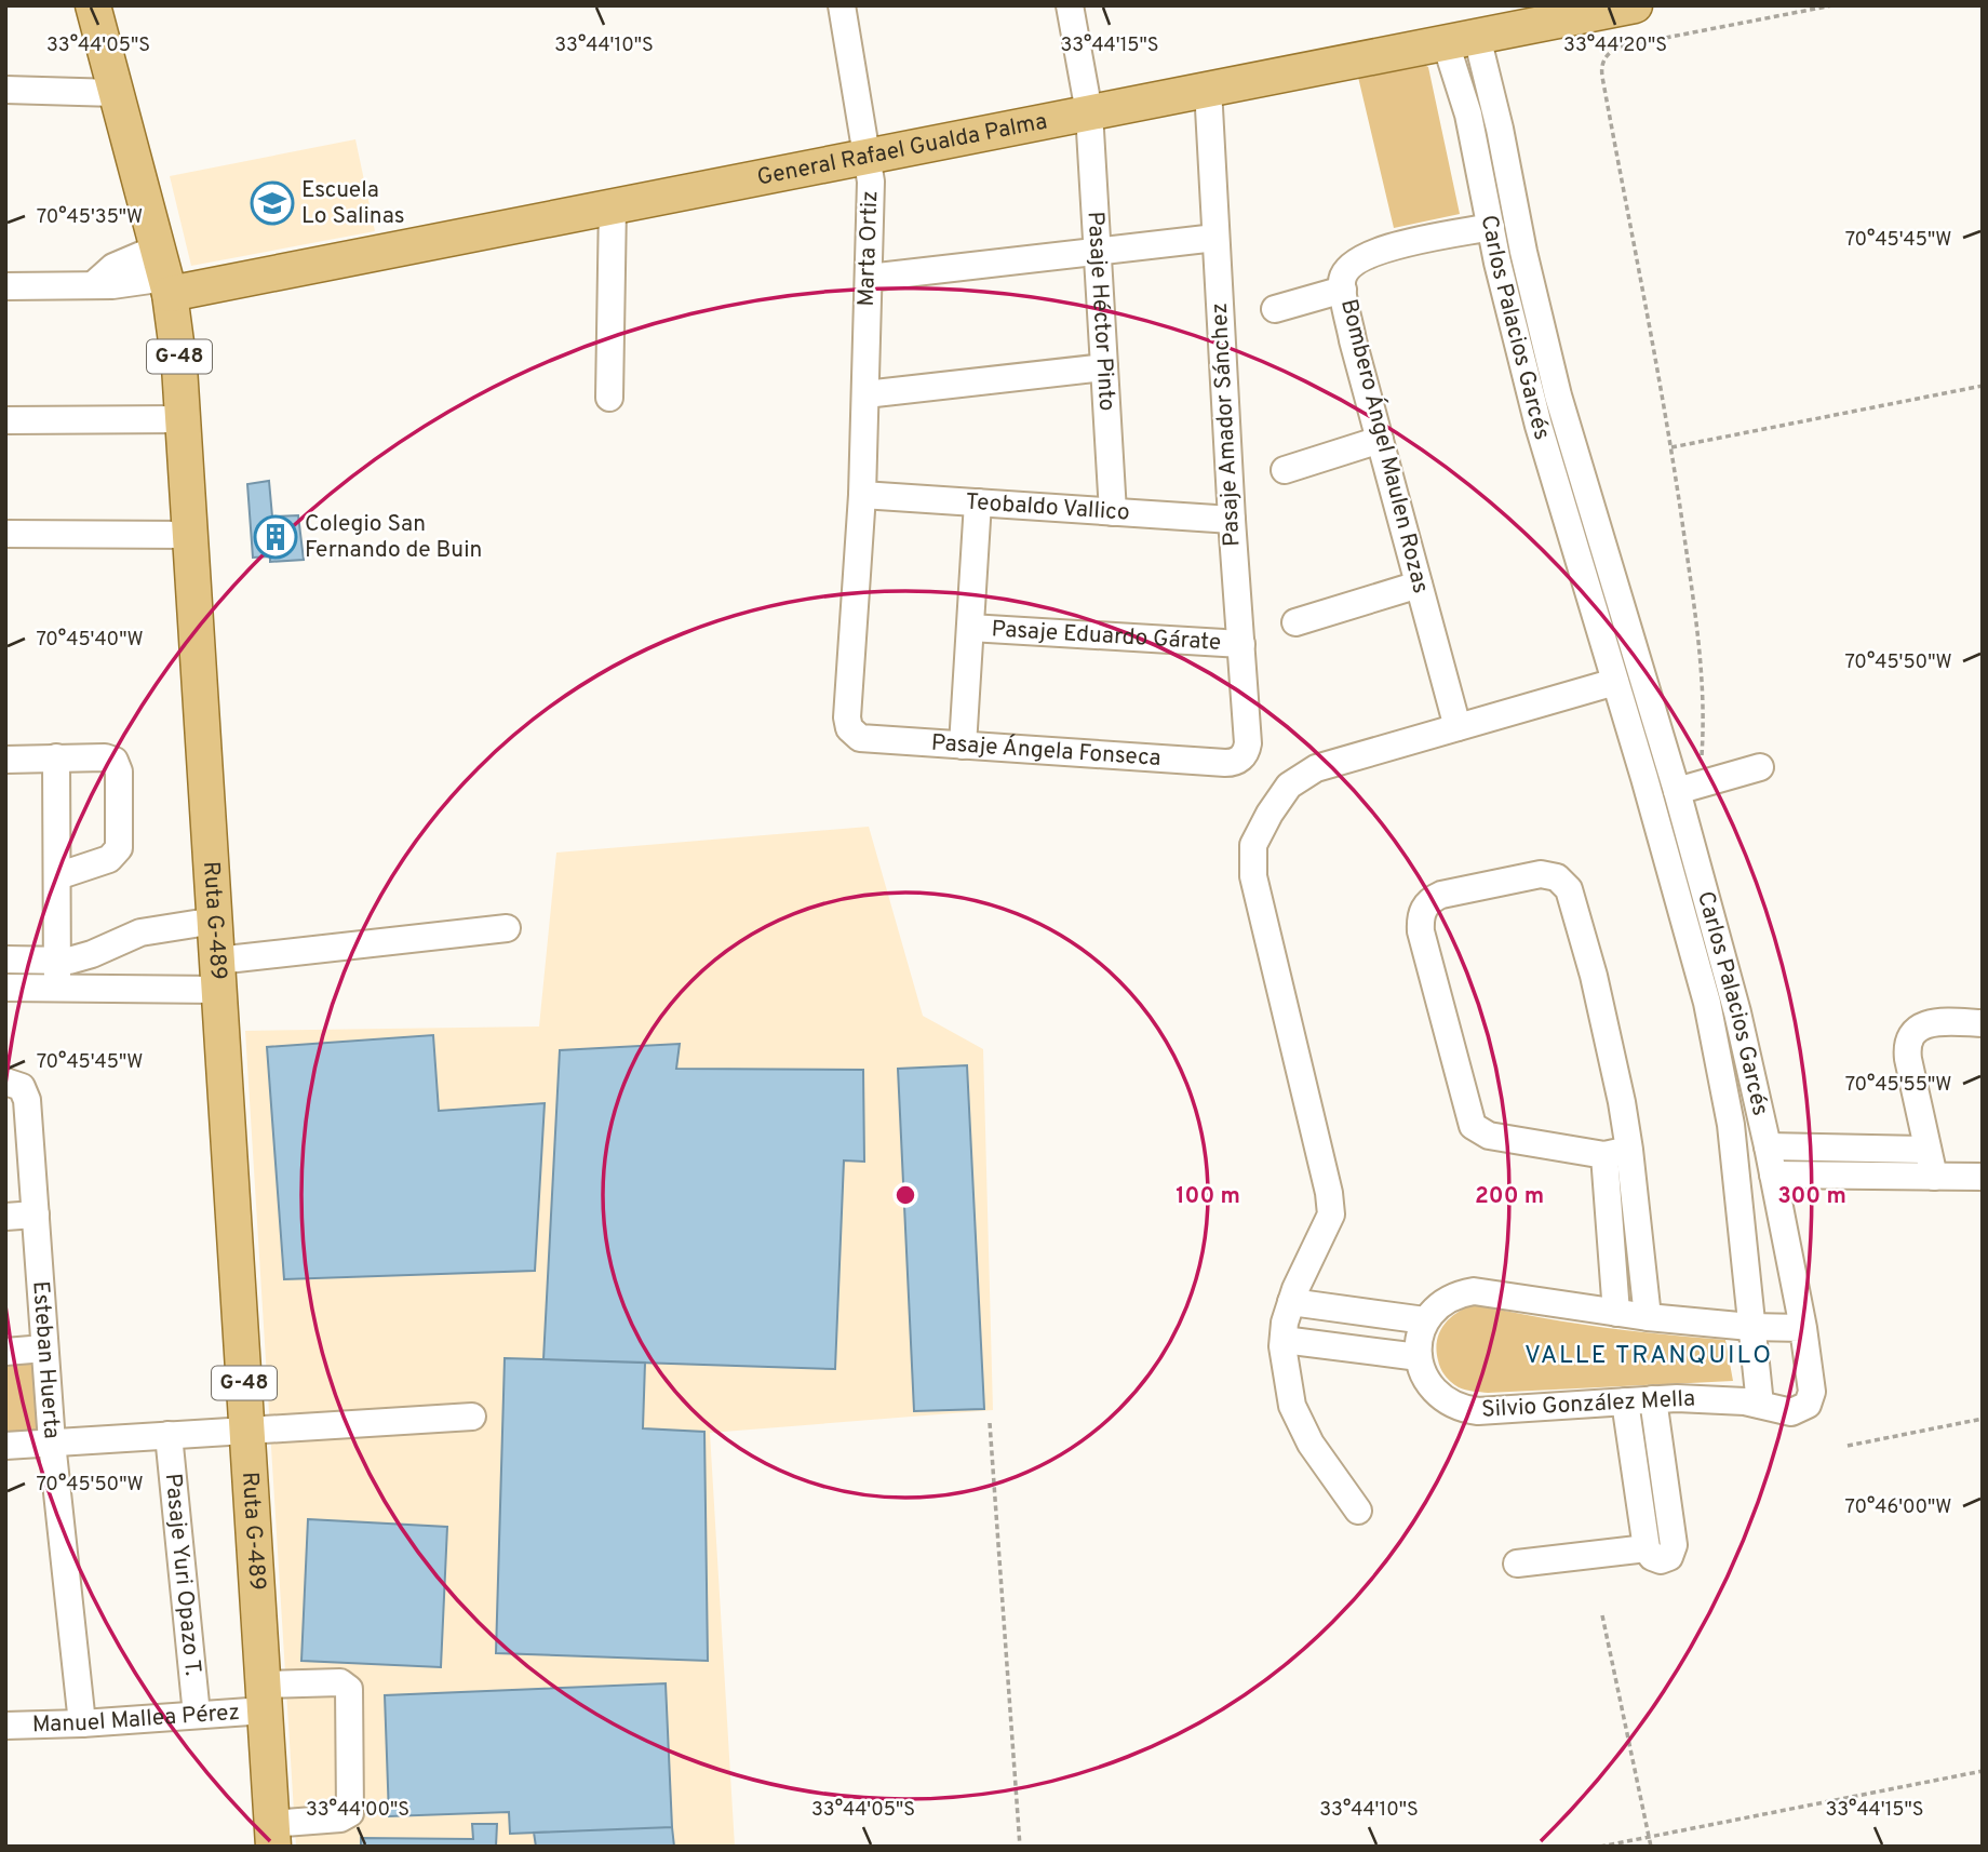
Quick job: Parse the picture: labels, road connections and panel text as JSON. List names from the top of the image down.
{
  "streets": {
    "main road": ["General Rafael Gualda Palma", "G-48", "Ruta G-489"],
    "street": [
      "Marta Ortiz",
      "Pasaje Héctor Pinto",
      "Carlos Palacios Garcés",
      "Pasaje Amador Sánchez",
      "Bombero Ángel Maulen Rozas",
      "Teobaldo Vallico",
      "Pasaje Eduardo Gárate",
      "Pasaje Ángela Fonseca",
      "Esteban Huerta",
      "Silvio González Mella",
      "Pasaje Yuri Opazo T.",
      "Manuel Mallea Pérez"
    ]
  },
  "crossings": [
    ["General Rafael Gualda Palma", "Marta Ortiz"],
    ["General Rafael Gualda Palma", "Pasaje Héctor Pinto"],
    ["General Rafael Gualda Palma", "Carlos Palacios Garcés"],
    ["General Rafael Gualda Palma", "Pasaje Amador Sánchez"],
    ["General Rafael Gualda Palma", "Ruta G-489"],
    ["Marta Ortiz", "Teobaldo Vallico"],
    ["Marta Ortiz", "Pasaje Ángela Fonseca"],
    ["Pasaje Héctor Pinto", "Teobaldo Vallico"],
    ["Carlos Palacios Garcés", "Bombero Ángel Maulen Rozas"],
    ["Carlos Palacios Garcés", "Silvio González Mella"],
    ["Pasaje Amador Sánchez", "Teobaldo Vallico"],
    ["Pasaje Amador Sánchez", "Pasaje Eduardo Gárate"],
    ["Pasaje Amador Sánchez", "Pasaje Ángela Fonseca"],
    ["Ruta G-489", "Manuel Mallea Pérez"],
    ["Esteban Huerta", "Manuel Mallea Pérez"],
    ["Pasaje Yuri Opazo T.", "Manuel Mallea Pérez"]
  ],
  "districts": ["VALLE TRANQUILO"],
  "places": {
    "school or university": ["Escuela Lo Salinas"],
    "building": ["Colegio San Fernando de Buin"]
  },
  "coordinates": [
    "33°44'05\"S",
    "33°44'10\"S",
    "33°44'15\"S",
    "33°44'20\"S",
    "70°45'35\"W",
    "70°45'45\"W",
    "70°45'40\"W",
    "70°45'50\"W",
    "70°45'55\"W",
    "70°46'00\"W",
    "33°44'00\"S"
  ],
  "rings": ["100 m", "200 m", "300 m"]
}
